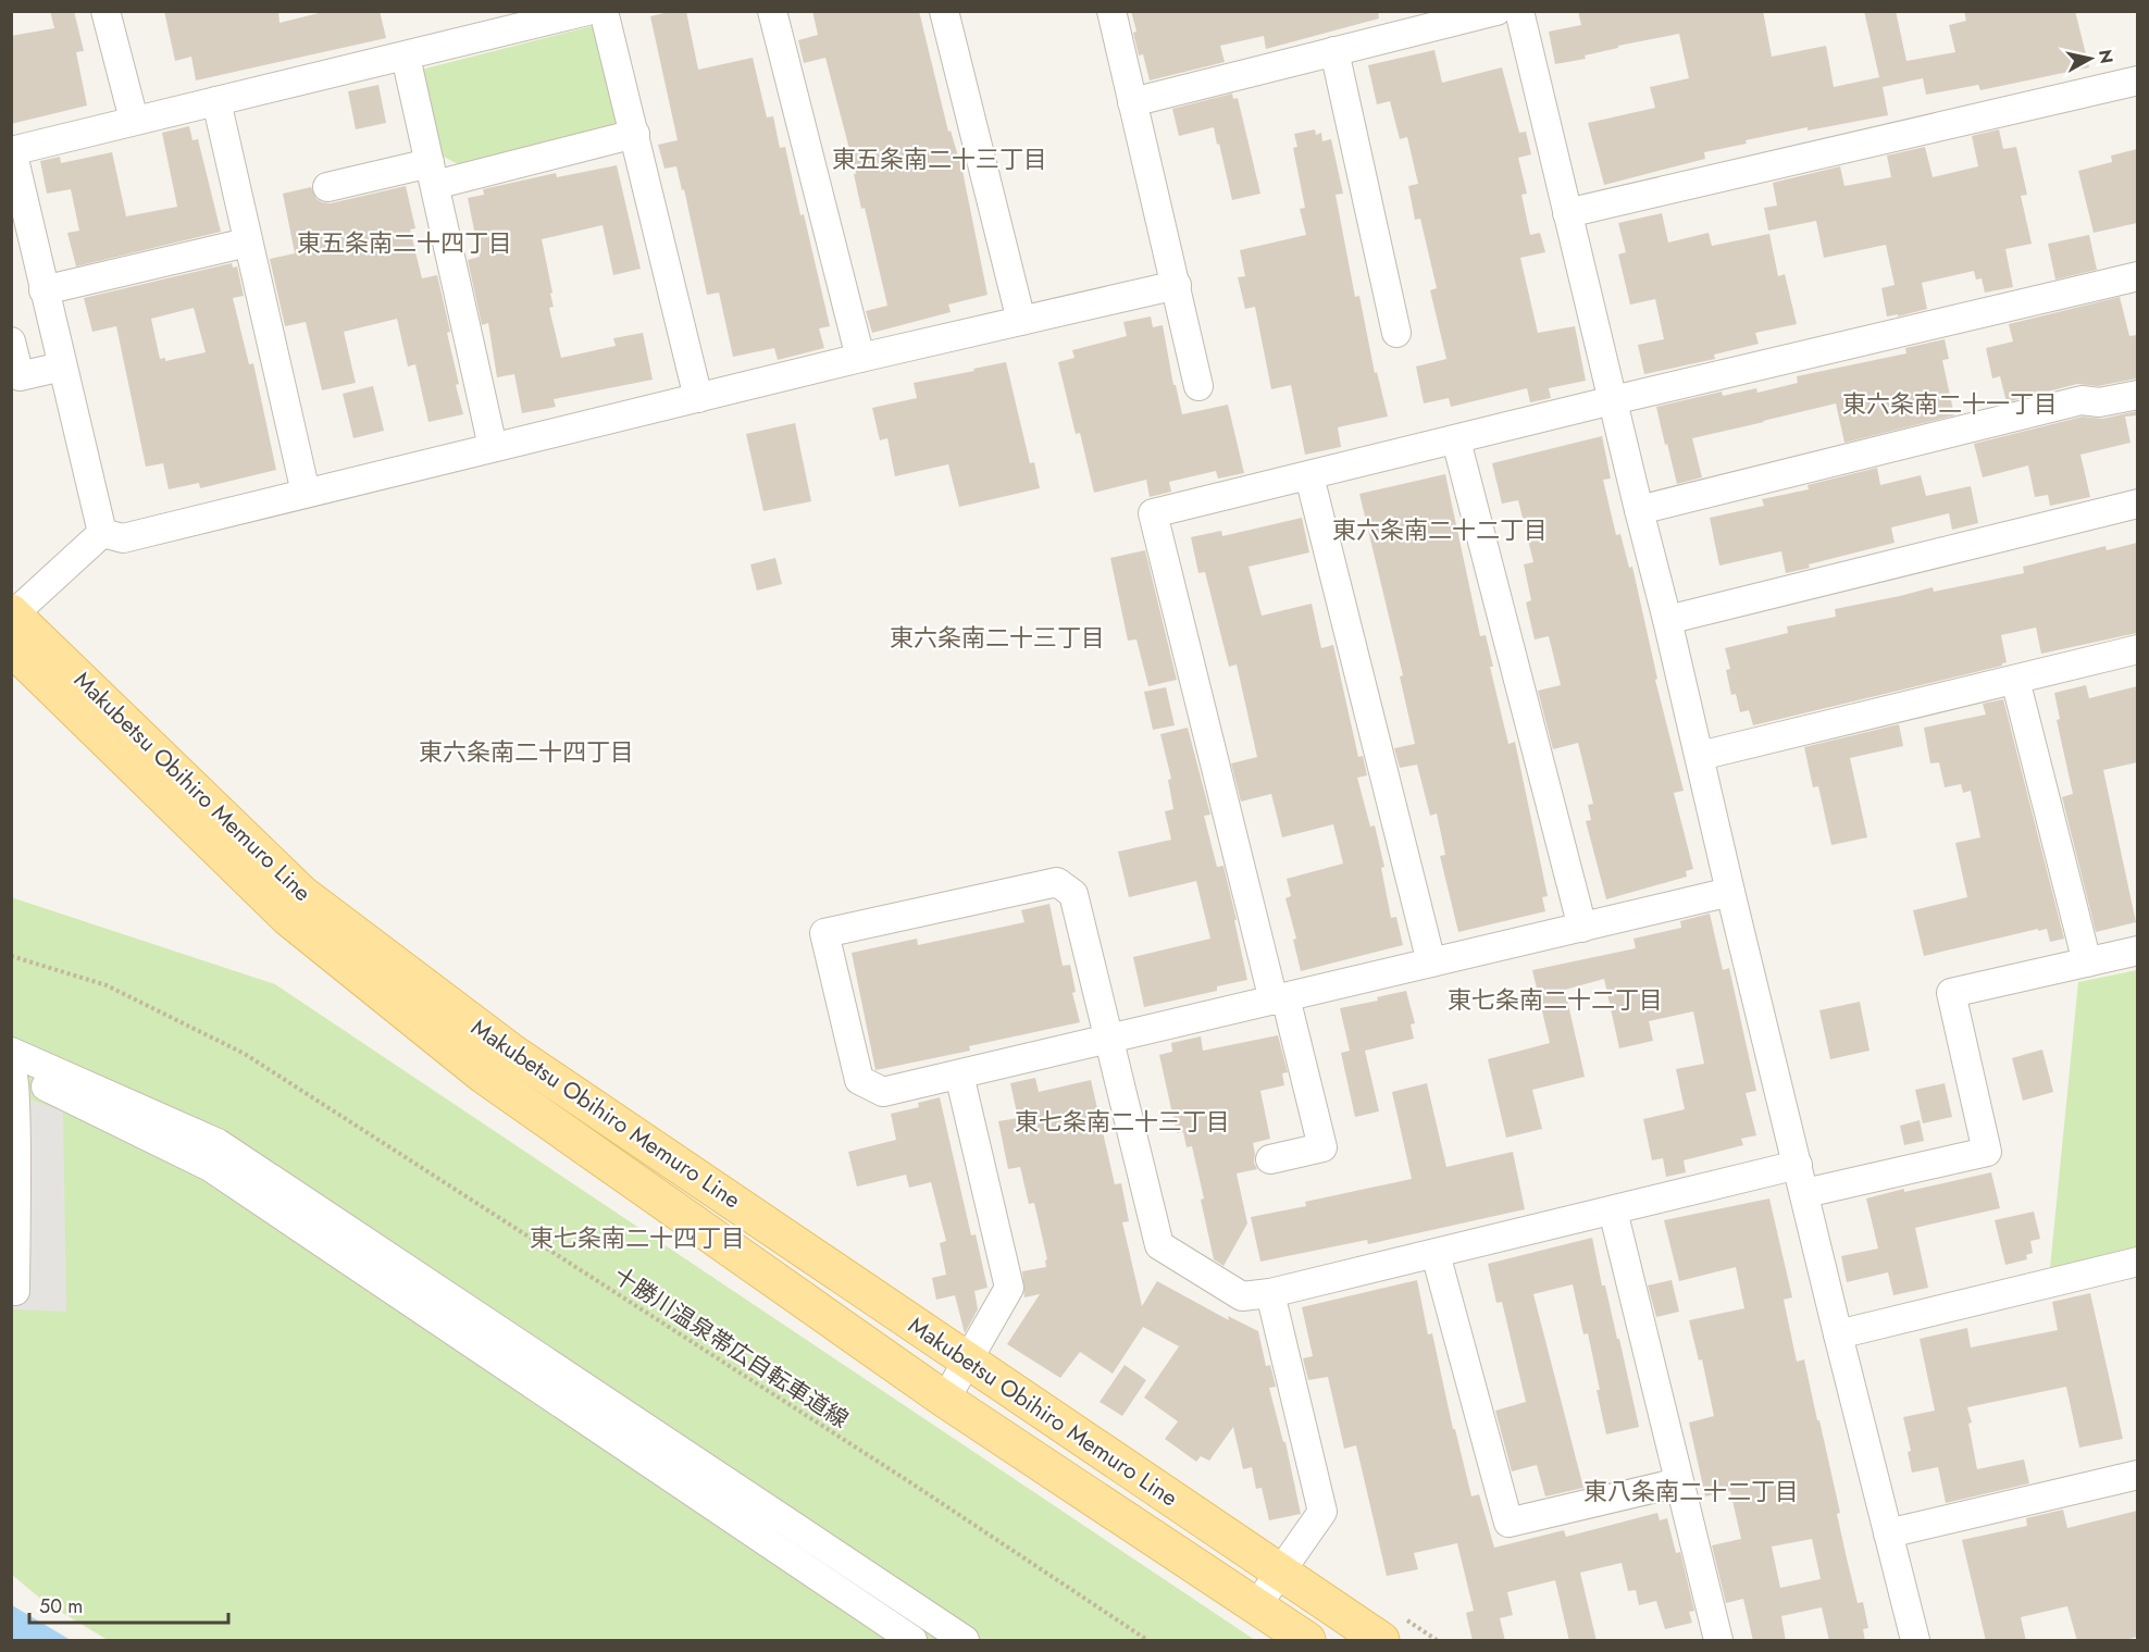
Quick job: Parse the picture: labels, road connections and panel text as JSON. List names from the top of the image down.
{
  "streets": {
    "main road": ["Makubetsu Obihiro Memuro Line"],
    "path": ["十勝川温泉帯広自転車道線"]
  },
  "districts": [
    "東五条南二十三丁目",
    "東五条南二十四丁目",
    "東六条南二十一丁目",
    "東六条南二十二丁目",
    "東六条南二十三丁目",
    "東六条南二十四丁目",
    "東七条南二十二丁目",
    "東七条南二十三丁目",
    "東七条南二十四丁目",
    "東八条南二十二丁目"
  ],
  "scale_bar": "50 m",
  "north": "right"
}
